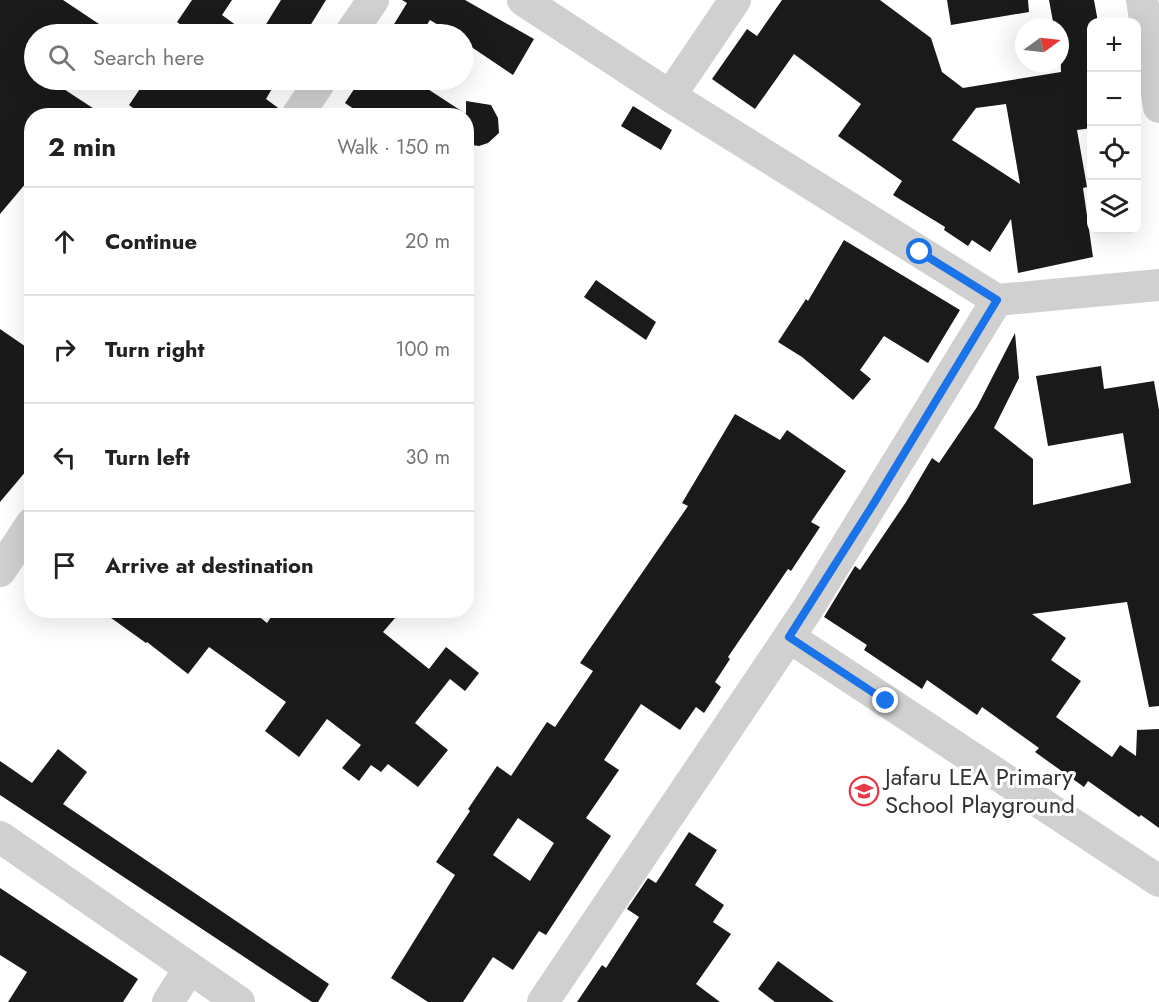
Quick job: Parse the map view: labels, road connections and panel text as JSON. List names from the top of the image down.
{
  "places": {
    "school or university": ["Jafaru LEA Primary School Playground"]
  },
  "north": "right",
  "page": {
    "map_buttons": ["+", "−"],
    "search": "Search here",
    "heading": ["2 min", "Walk · 150 m"],
    "list": [
      ["Continue", "20 m"],
      ["Turn right", "100 m"],
      ["Turn left", "30 m"],
      "Arrive at destination"
    ]
  }
}
